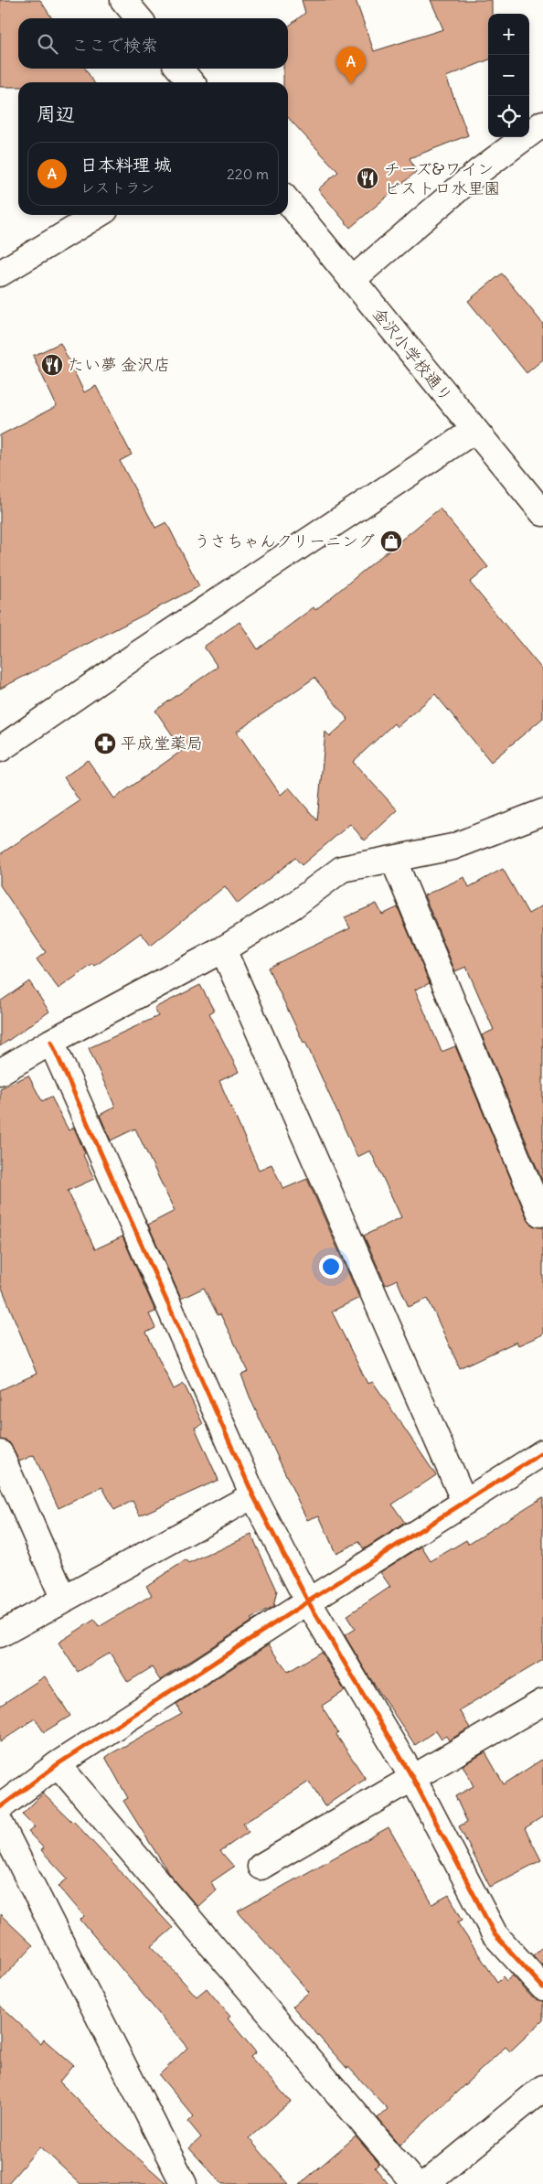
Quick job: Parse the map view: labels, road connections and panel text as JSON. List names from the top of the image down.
{
  "streets": {
    "street": ["金沢小学校通り"]
  },
  "places": {
    "restaurant": ["チーズ&ワイン ビストロ水里園", "たい夢 金沢店"],
    "shop": ["うさちゃんクリーニング"],
    "pharmacy": ["平成堂薬局"]
  },
  "page": {
    "map_buttons": ["+", "−"],
    "search": "ここで検索",
    "pins": "A",
    "heading": "周辺",
    "list": [
      {
        "mark": "A",
        "name": "日本料理 城",
        "note": "レストラン",
        "value": "220 m"
      }
    ]
  }
}
